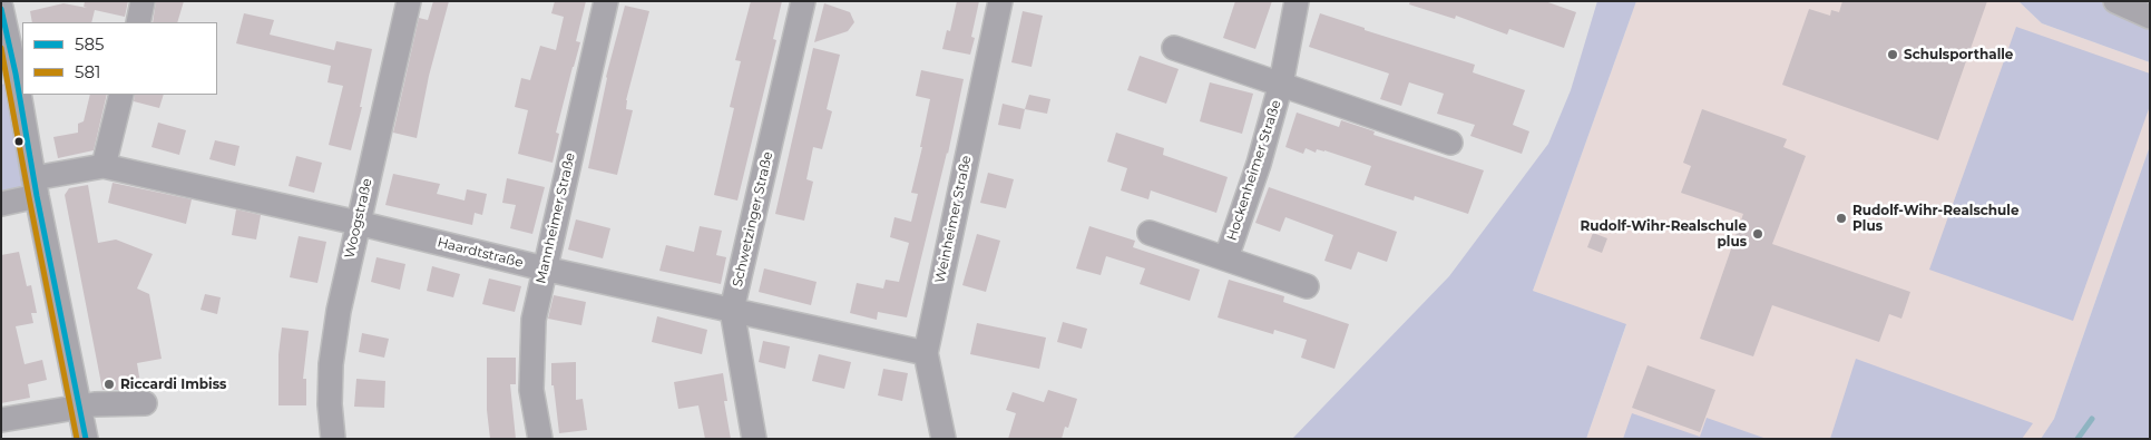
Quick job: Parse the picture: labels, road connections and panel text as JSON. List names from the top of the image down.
{
  "streets": {
    "street": [
      "Hockenheimer Straße",
      "Woogstraße",
      "Mannheimer Straße",
      "Schwetzinger Straße",
      "Weinheimer Straße",
      "Haardtstraße"
    ]
  },
  "crossings": [
    ["Woogstraße", "Haardtstraße"],
    ["Mannheimer Straße", "Haardtstraße"],
    ["Schwetzinger Straße", "Haardtstraße"],
    ["Weinheimer Straße", "Haardtstraße"]
  ],
  "places": [
    "Schulsporthalle",
    "Rudolf-Wihr-Realschule Plus",
    "Rudolf-Wihr-Realschule plus",
    "Riccardi Imbiss"
  ],
  "lines": ["transit line 585", "transit line 581"],
  "legend": ["585", "581"]
}
